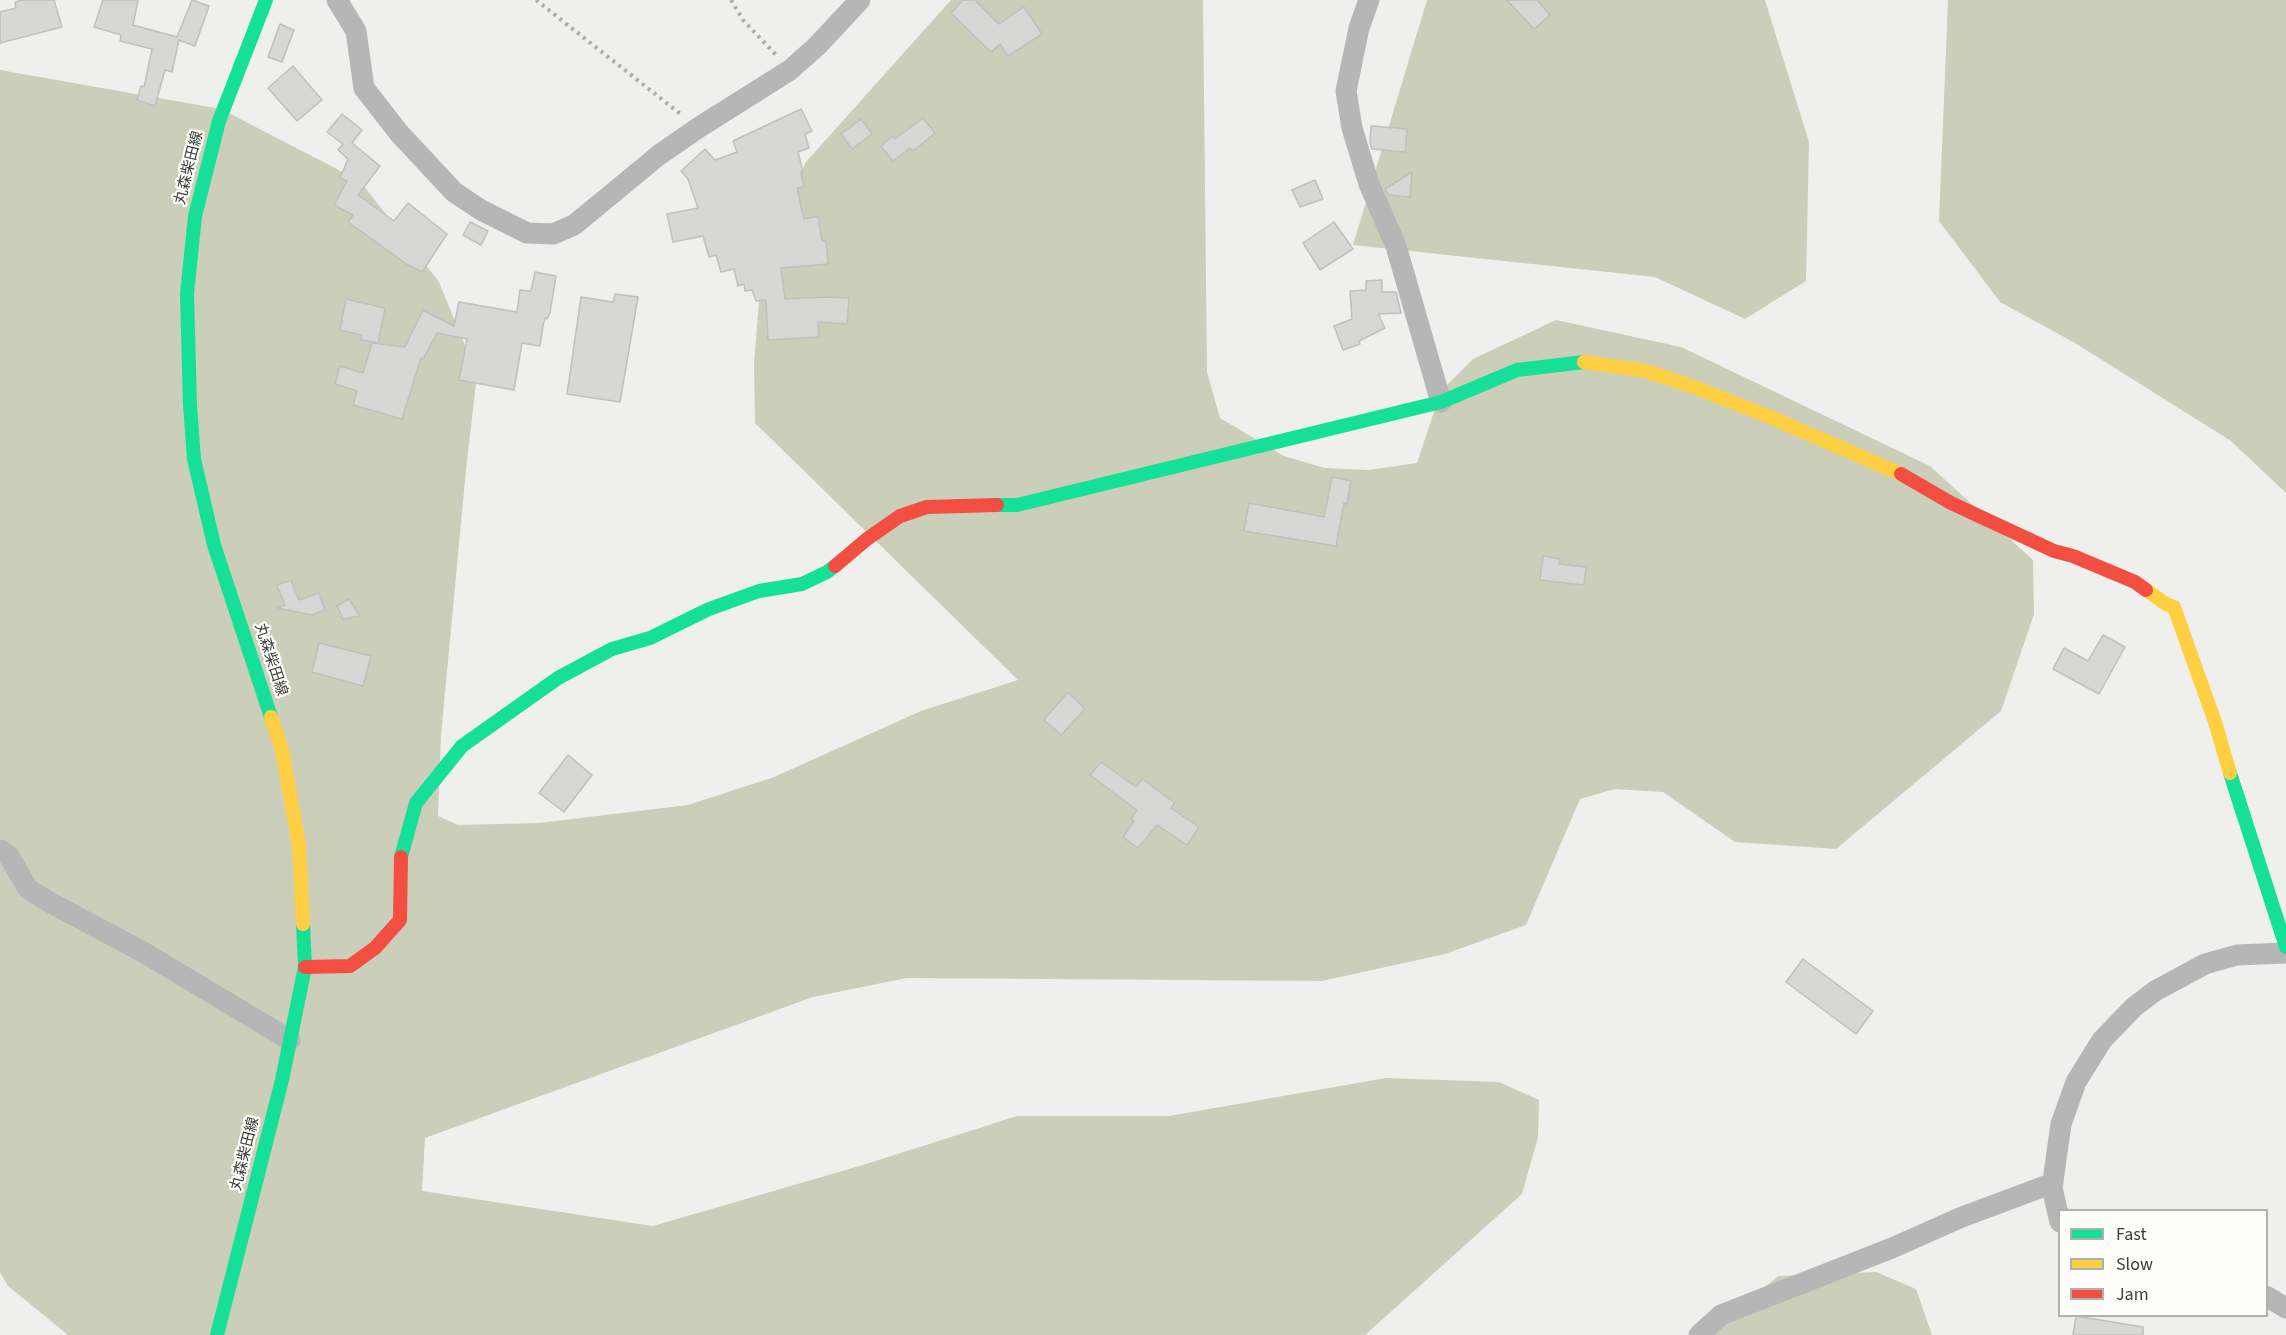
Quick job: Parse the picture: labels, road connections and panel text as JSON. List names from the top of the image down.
{
  "streets": {
    "street": ["丸森柴田線"]
  },
  "legend": ["Fast", "Slow", "Jam"]
}
